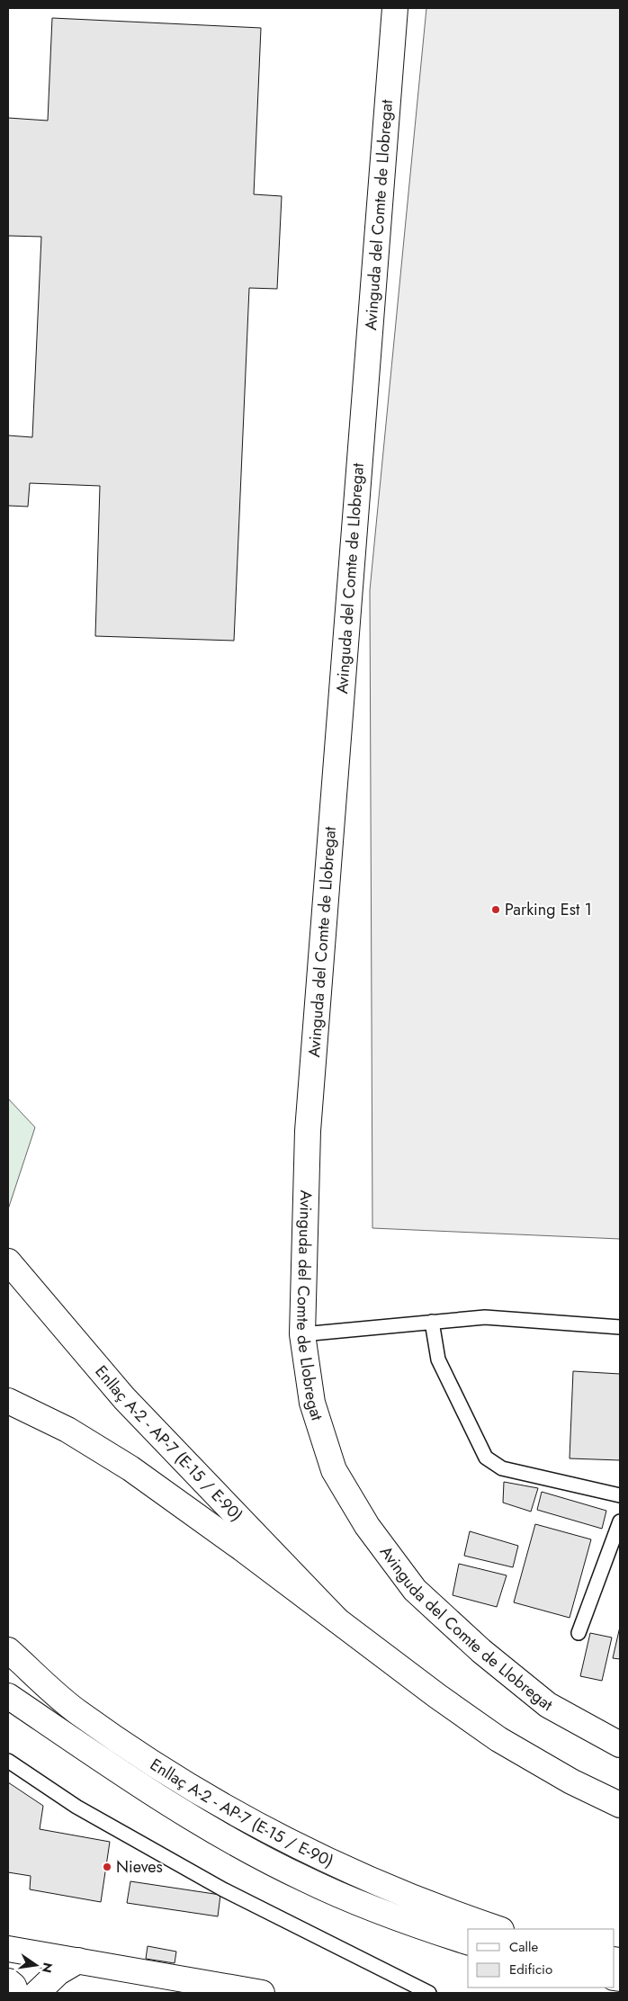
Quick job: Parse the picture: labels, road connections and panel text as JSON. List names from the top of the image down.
{
  "streets": {
    "main road": ["Avinguda del Comte de Llobregat", "Enllaç A-2 - AP-7 (E-15 / E-90)"]
  },
  "places": ["Parking Est 1", "Nieves"],
  "legend": ["Calle", "Edificio"],
  "north": "right"
}
